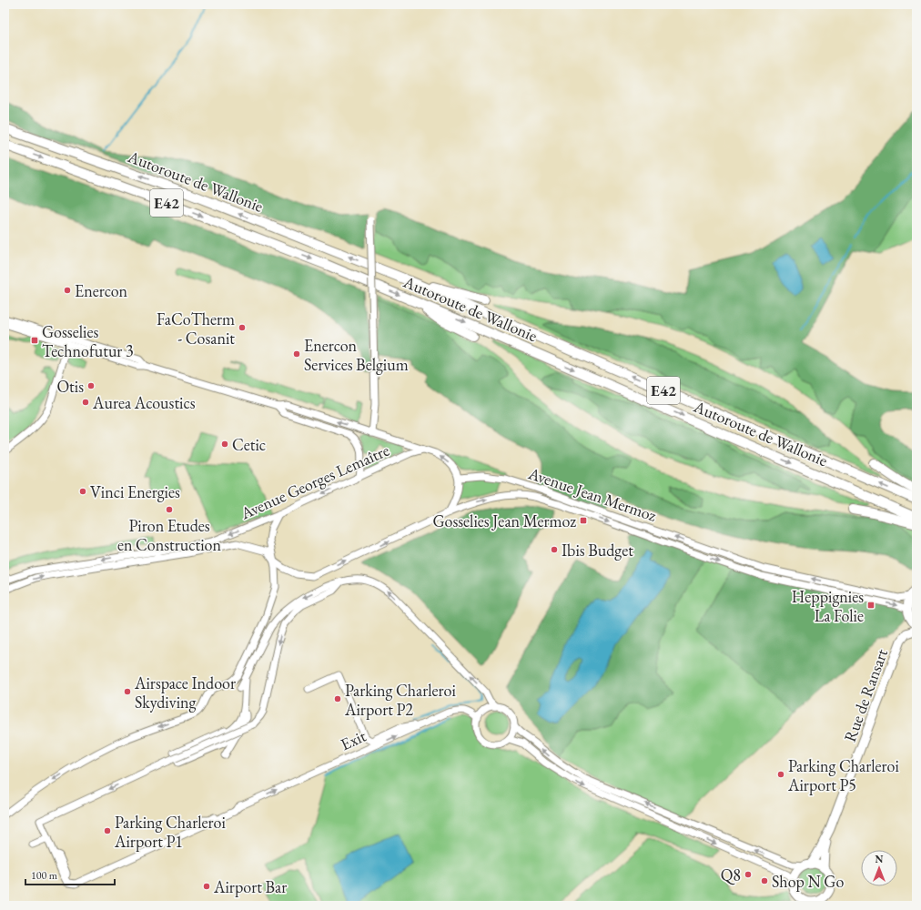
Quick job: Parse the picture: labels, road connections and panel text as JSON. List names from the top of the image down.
{
  "streets": {
    "highway": ["Autoroute de Wallonie", "E42"],
    "main road": ["Rue de Ransart"],
    "street": ["Avenue Georges Lemaître", "Avenue Jean Mermoz", "Exit"]
  },
  "crossings": [
    ["Avenue Georges Lemaître", "Avenue Jean Mermoz"]
  ],
  "one_way": ["Exit"],
  "places": {
    "other": [
      "Enercon",
      "FaCoTherm - Cosanit",
      "Enercon Services Belgium",
      "Otis",
      "Aurea Acoustics",
      "Cetic",
      "Vinci Energies",
      "Piron Etudes en Construction",
      "Ibis Budget",
      "Airspace Indoor Skydiving",
      "Parking Charleroi Airport P2",
      "Parking Charleroi Airport P5",
      "Parking Charleroi Airport P1",
      "Q8",
      "Shop N Go",
      "Airport Bar"
    ],
    "transit": ["Gosselies Technofutur 3", "Gosselies Jean Mermoz", "Heppignies La Folie"]
  },
  "scale_bar": "100 m",
  "north": "top"
}
